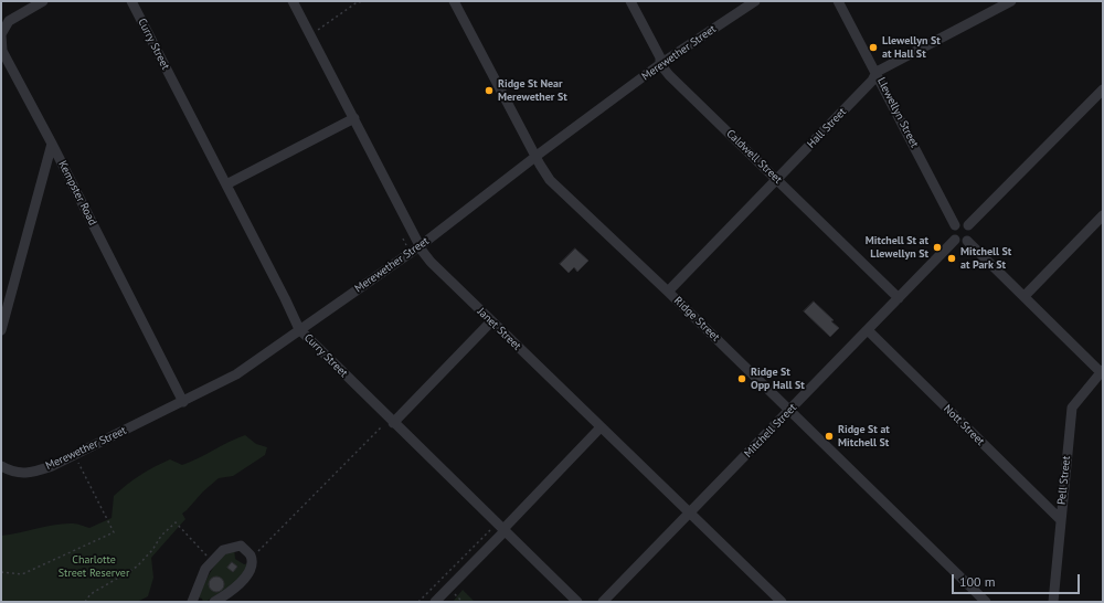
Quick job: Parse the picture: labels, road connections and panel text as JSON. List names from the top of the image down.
{
  "streets": {
    "street": [
      "Curry Street",
      "Merewether Street",
      "Llewellyn Street",
      "Hall Street",
      "Caldwell Street",
      "Kempster Road",
      "Ridge Street",
      "Janet Street",
      "Nott Street",
      "Mitchell Street",
      "Pell Street"
    ]
  },
  "crossings": [
    ["Curry Street", "Merewether Street"],
    ["Merewether Street", "Caldwell Street"],
    ["Merewether Street", "Kempster Road"],
    ["Merewether Street", "Ridge Street"],
    ["Merewether Street", "Janet Street"],
    ["Llewellyn Street", "Hall Street"],
    ["Llewellyn Street", "Mitchell Street"],
    ["Hall Street", "Caldwell Street"],
    ["Hall Street", "Ridge Street"],
    ["Caldwell Street", "Mitchell Street"],
    ["Ridge Street", "Mitchell Street"],
    ["Janet Street", "Mitchell Street"],
    ["Nott Street", "Mitchell Street"],
    ["Nott Street", "Pell Street"]
  ],
  "parks": ["Charlotte Street Reserver"],
  "places": [
    "Llewellyn St at Hall St",
    "Ridge St Near Merewether St",
    "Mitchell St at Llewellyn St",
    "Mitchell St at Park St",
    "Ridge St Opp Hall St",
    "Ridge St at Mitchell St"
  ],
  "scale_bar": "100 m"
}
